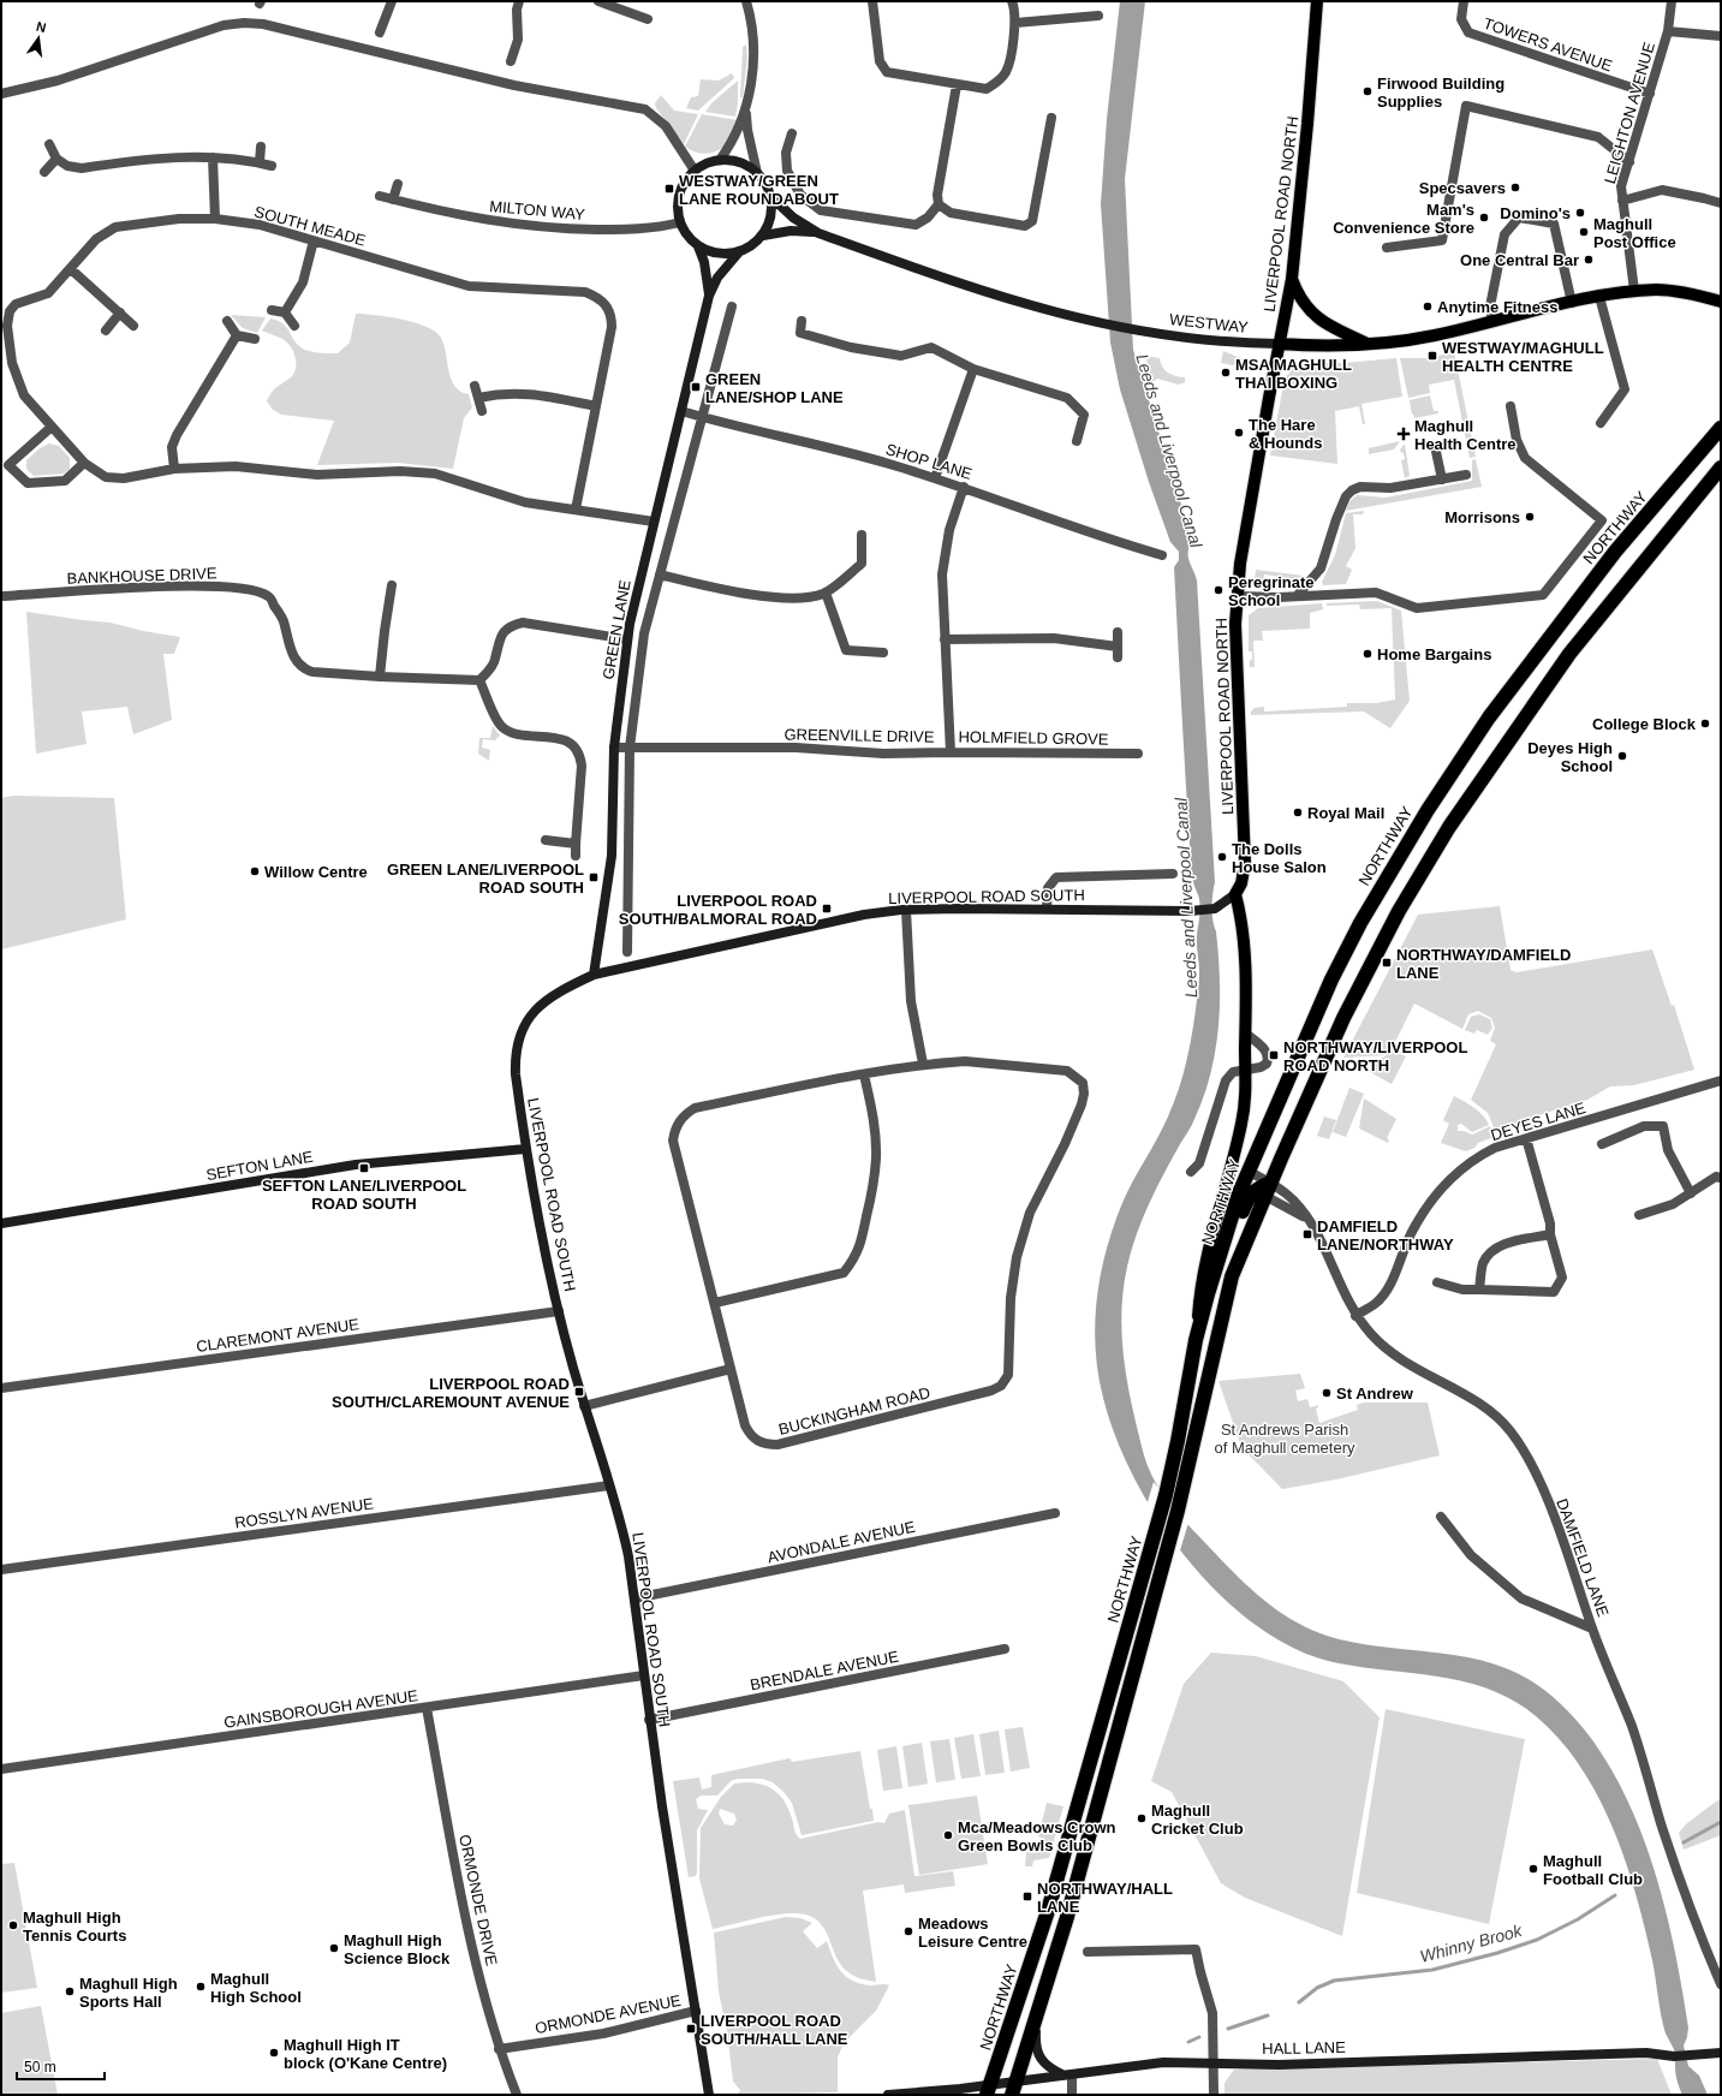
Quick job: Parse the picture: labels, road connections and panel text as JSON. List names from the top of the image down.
{
  "streets": {
    "highway": ["NORTHWAY"],
    "main road": [
      "LIVERPOOL ROAD NORTH",
      "WESTWAY",
      "GREEN LANE",
      "LIVERPOOL ROAD SOUTH",
      "SEFTON LANE",
      "HALL LANE"
    ],
    "street": [
      "TOWERS AVENUE",
      "LEIGHTON AVENUE",
      "MILTON WAY",
      "SOUTH MEADE",
      "SHOP LANE",
      "BANKHOUSE DRIVE",
      "GREENVILLE DRIVE",
      "HOLMFIELD GROVE",
      "DEYES LANE",
      "CLAREMONT AVENUE",
      "BUCKINGHAM ROAD",
      "ROSSLYN AVENUE",
      "AVONDALE AVENUE",
      "DAMFIELD LANE",
      "BRENDALE AVENUE",
      "GAINSBOROUGH AVENUE",
      "ORMONDE DRIVE",
      "ORMONDE AVENUE"
    ]
  },
  "crossings": [
    ["TOWERS AVENUE", "LEIGHTON AVENUE"],
    ["LEIGHTON AVENUE", "WESTWAY"],
    ["MILTON WAY", "WESTWAY"],
    ["MILTON WAY", "GREEN LANE"],
    ["LIVERPOOL ROAD NORTH", "WESTWAY"],
    ["LIVERPOOL ROAD NORTH", "LIVERPOOL ROAD SOUTH"],
    ["SOUTH MEADE", "GREEN LANE"],
    ["WESTWAY", "GREEN LANE"],
    ["SHOP LANE", "GREEN LANE"],
    ["SHOP LANE", "GREENVILLE DRIVE"],
    ["NORTHWAY", "DAMFIELD LANE"],
    ["NORTHWAY", "HALL LANE"],
    ["GREEN LANE", "GREENVILLE DRIVE"],
    ["GREEN LANE", "LIVERPOOL ROAD SOUTH"],
    ["GREENVILLE DRIVE", "HOLMFIELD GROVE"],
    ["LIVERPOOL ROAD SOUTH", "SEFTON LANE"],
    ["LIVERPOOL ROAD SOUTH", "CLAREMONT AVENUE"],
    ["LIVERPOOL ROAD SOUTH", "ROSSLYN AVENUE"],
    ["LIVERPOOL ROAD SOUTH", "AVONDALE AVENUE"],
    ["LIVERPOOL ROAD SOUTH", "BRENDALE AVENUE"],
    ["LIVERPOOL ROAD SOUTH", "GAINSBOROUGH AVENUE"],
    ["LIVERPOOL ROAD SOUTH", "ORMONDE AVENUE"],
    ["DEYES LANE", "DAMFIELD LANE"],
    ["GAINSBOROUGH AVENUE", "ORMONDE DRIVE"],
    ["ORMONDE DRIVE", "ORMONDE AVENUE"]
  ],
  "water": ["Leeds and Liverpool Canal", "Whinny Brook"],
  "parks": ["St Andrews Parish of Maghull cemetery"],
  "places": {
    "other": [
      "Firwood Building Supplies",
      "Specsavers",
      "Domino's",
      "Mam's Convenience Store",
      "Maghull Post Office",
      "One Central Bar",
      "Anytime Fitness",
      "MSA MAGHULL THAI BOXING",
      "The Hare & Hounds",
      "Morrisons",
      "Peregrinate School",
      "Home Bargains",
      "College Block",
      "Deyes High School",
      "Royal Mail",
      "The Dolls House Salon",
      "Willow Centre",
      "St Andrew",
      "Maghull Cricket Club",
      "Mca/Meadows Crown Green Bowls Club",
      "Maghull Football Club",
      "Maghull High Tennis Courts",
      "Meadows Leisure Centre",
      "Maghull High Science Block",
      "Maghull High School",
      "Maghull High Sports Hall",
      "Maghull High IT block (O'Kane Centre)"
    ],
    "transit": [
      "WESTWAY/GREEN LANE ROUNDABOUT",
      "WESTWAY/MAGHULL HEALTH CENTRE",
      "GREEN LANE/SHOP LANE",
      "GREEN LANE/LIVERPOOL ROAD SOUTH",
      "LIVERPOOL ROAD SOUTH/BALMORAL ROAD",
      "NORTHWAY/DAMFIELD LANE",
      "NORTHWAY/LIVERPOOL ROAD NORTH",
      "SEFTON LANE/LIVERPOOL ROAD SOUTH",
      "DAMFIELD LANE/NORTHWAY",
      "LIVERPOOL ROAD SOUTH/CLAREMOUNT AVENUE",
      "NORTHWAY/HALL LANE",
      "LIVERPOOL ROAD SOUTH/HALL LANE"
    ],
    "health": ["Maghull Health Centre"]
  },
  "scale_bar": "50 m",
  "north": "top"
}
